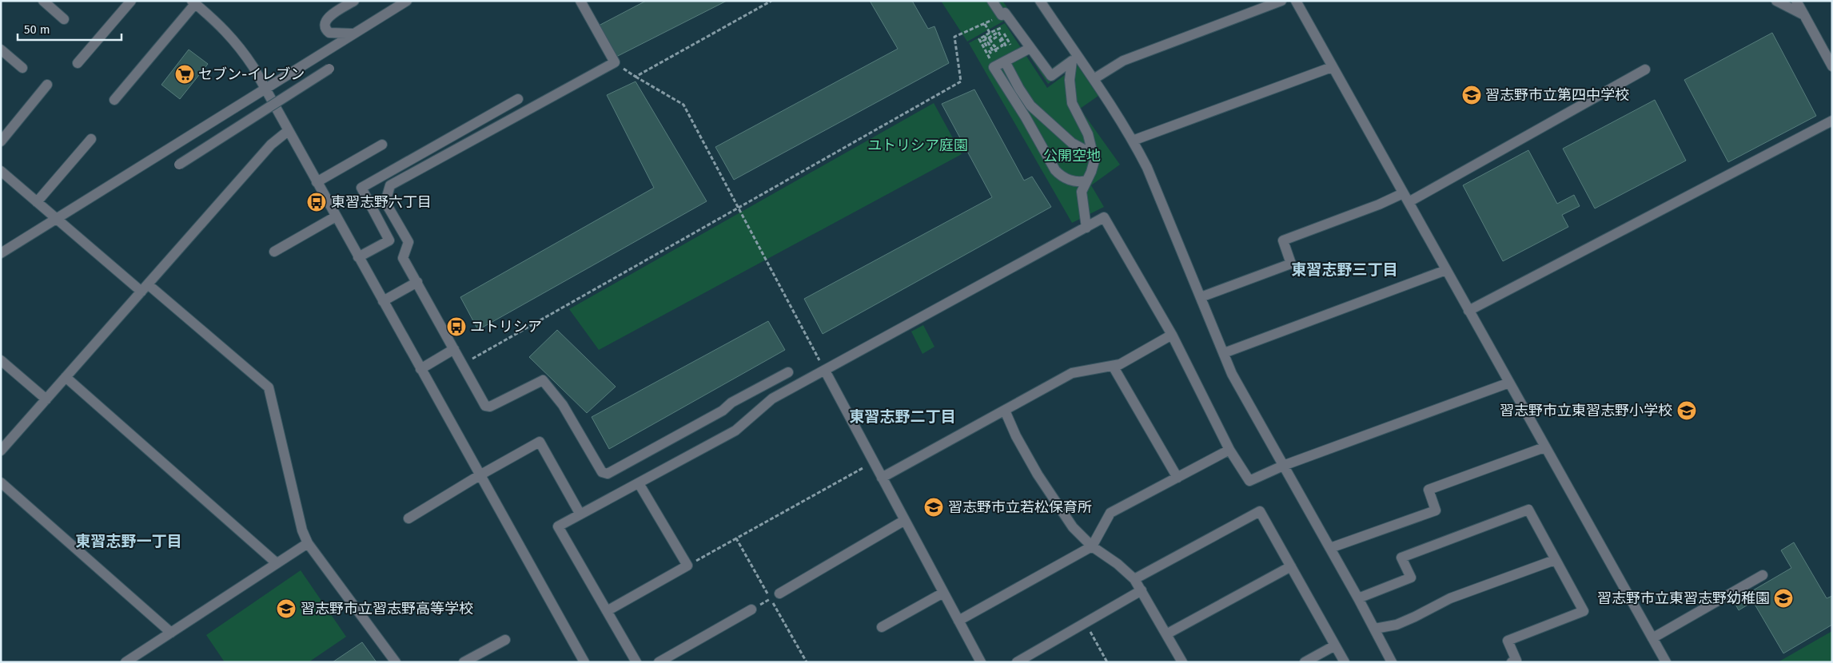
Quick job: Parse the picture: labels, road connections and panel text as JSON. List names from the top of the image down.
{
  "districts": ["東習志野三丁目", "東習志野二丁目", "東習志野一丁目"],
  "parks": ["ユトリシア庭園", "公開空地"],
  "places": {
    "supermarket": ["セブン-イレブン"],
    "school or university": [
      "習志野市立第四中学校",
      "習志野市立東習志野小学校",
      "習志野市立若松保育所",
      "習志野市立東習志野幼稚園",
      "習志野市立習志野高等学校"
    ],
    "bus stop": ["東習志野六丁目", "ユトリシア"]
  },
  "scale_bar": "50 m"
}
